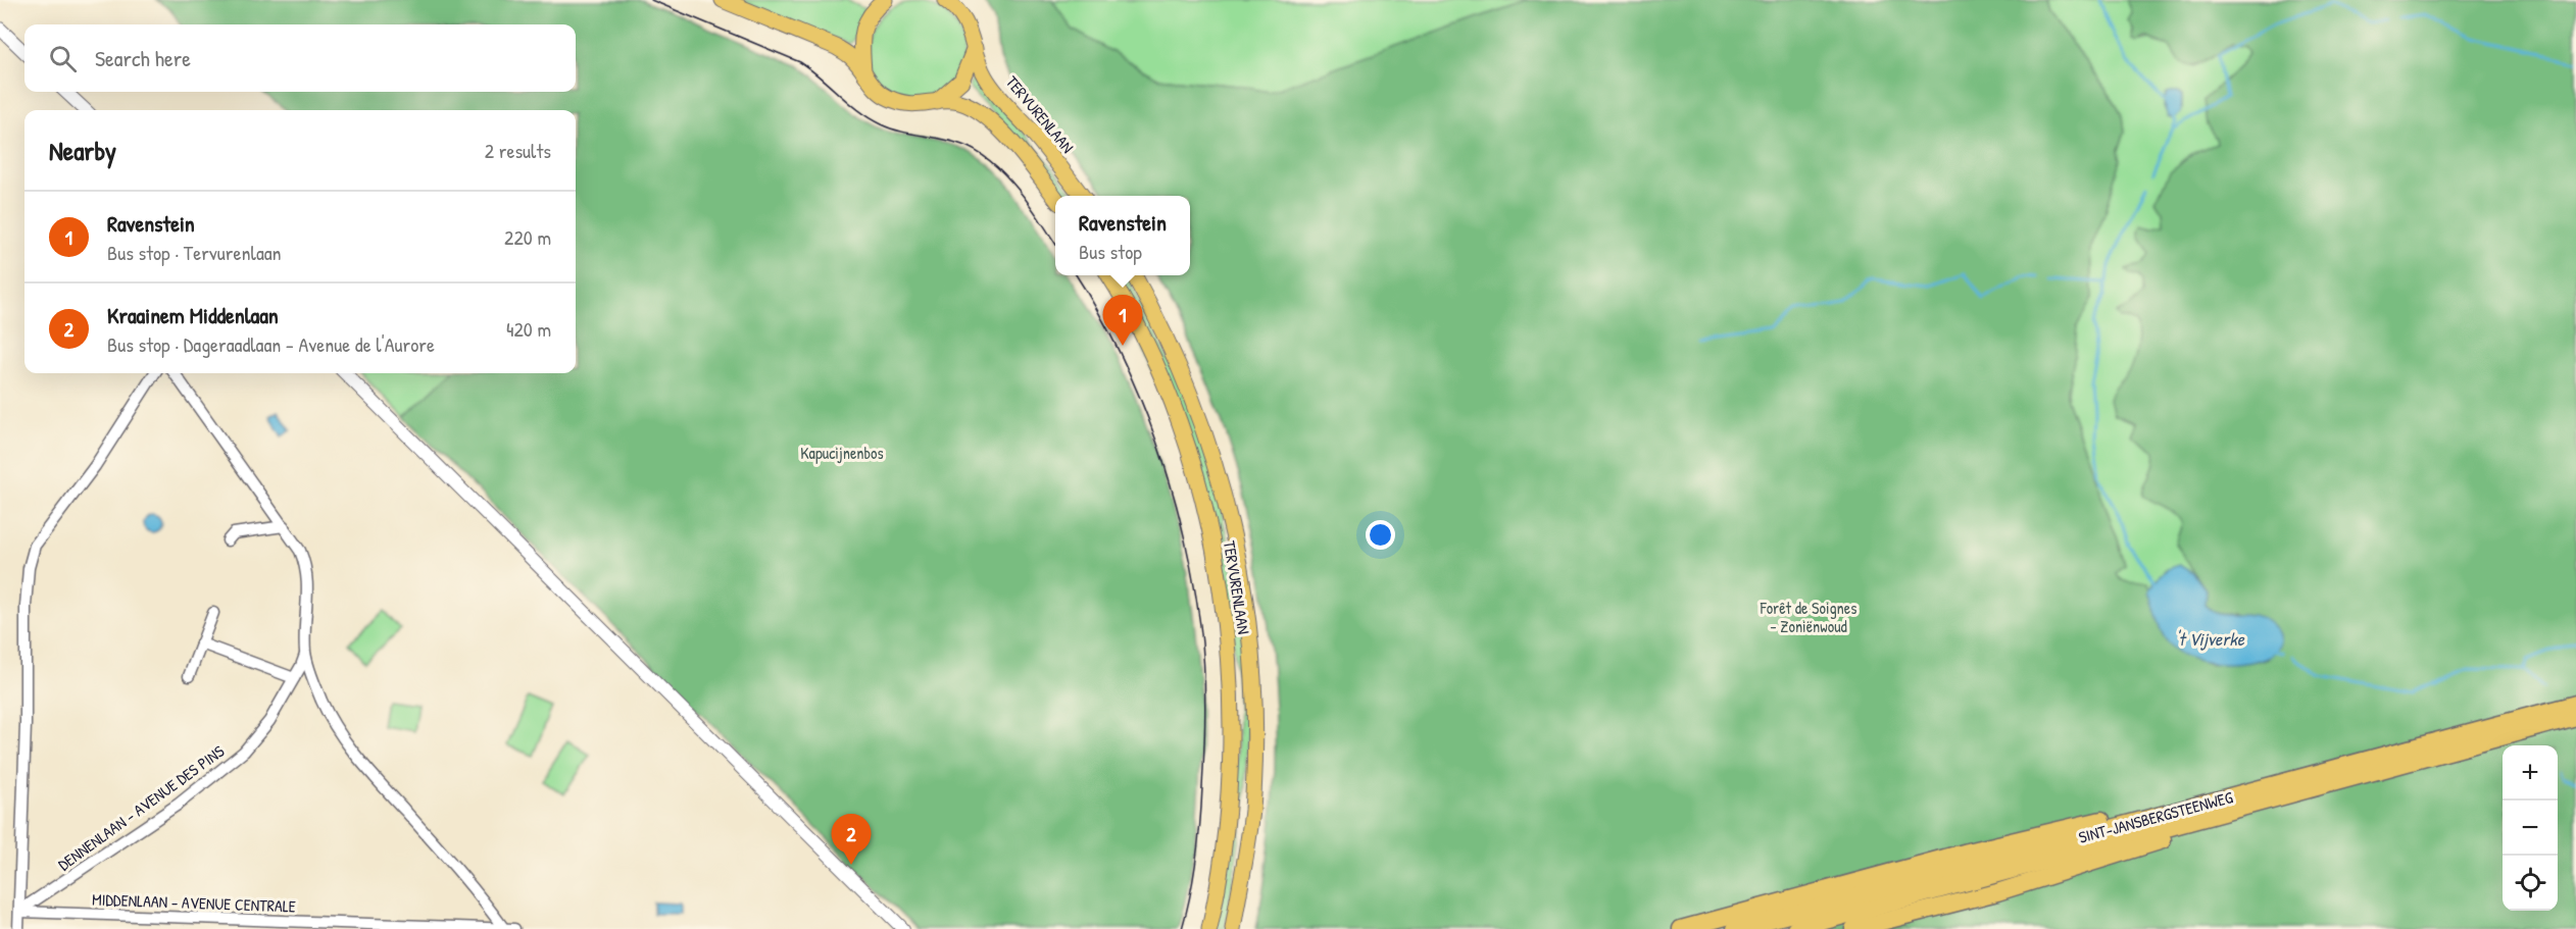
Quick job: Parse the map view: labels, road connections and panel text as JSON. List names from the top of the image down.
{
  "streets": {
    "highway": ["SINT-JANSBERGSTEENWEG"],
    "main road": ["TERVURENLAAN"],
    "street": ["DENNENLAAN - AVENUE DES PINS", "MIDDENLAAN - AVENUE CENTRALE"]
  },
  "crossings": [
    ["DENNENLAAN - AVENUE DES PINS", "MIDDENLAAN - AVENUE CENTRALE"]
  ],
  "water": ["'t Vijverke"],
  "parks": ["Kapucijnenbos", "Forêt de Soignes - Zoniënwoud"],
  "page": {
    "search": "Search here",
    "heading": ["Nearby", "2 results"],
    "list": [
      {
        "mark": "1",
        "name": "Ravenstein",
        "note": "Bus stop · Tervurenlaan",
        "value": "220 m"
      },
      {
        "mark": "2",
        "name": "Kraainem Middenlaan",
        "note": "Bus stop · Dageraadlaan - Avenue de l'Aurore",
        "value": "420 m"
      }
    ],
    "popup": ["Ravenstein", "Bus stop"],
    "pins": ["1", "2"],
    "map_buttons": ["+", "−"]
  }
}
